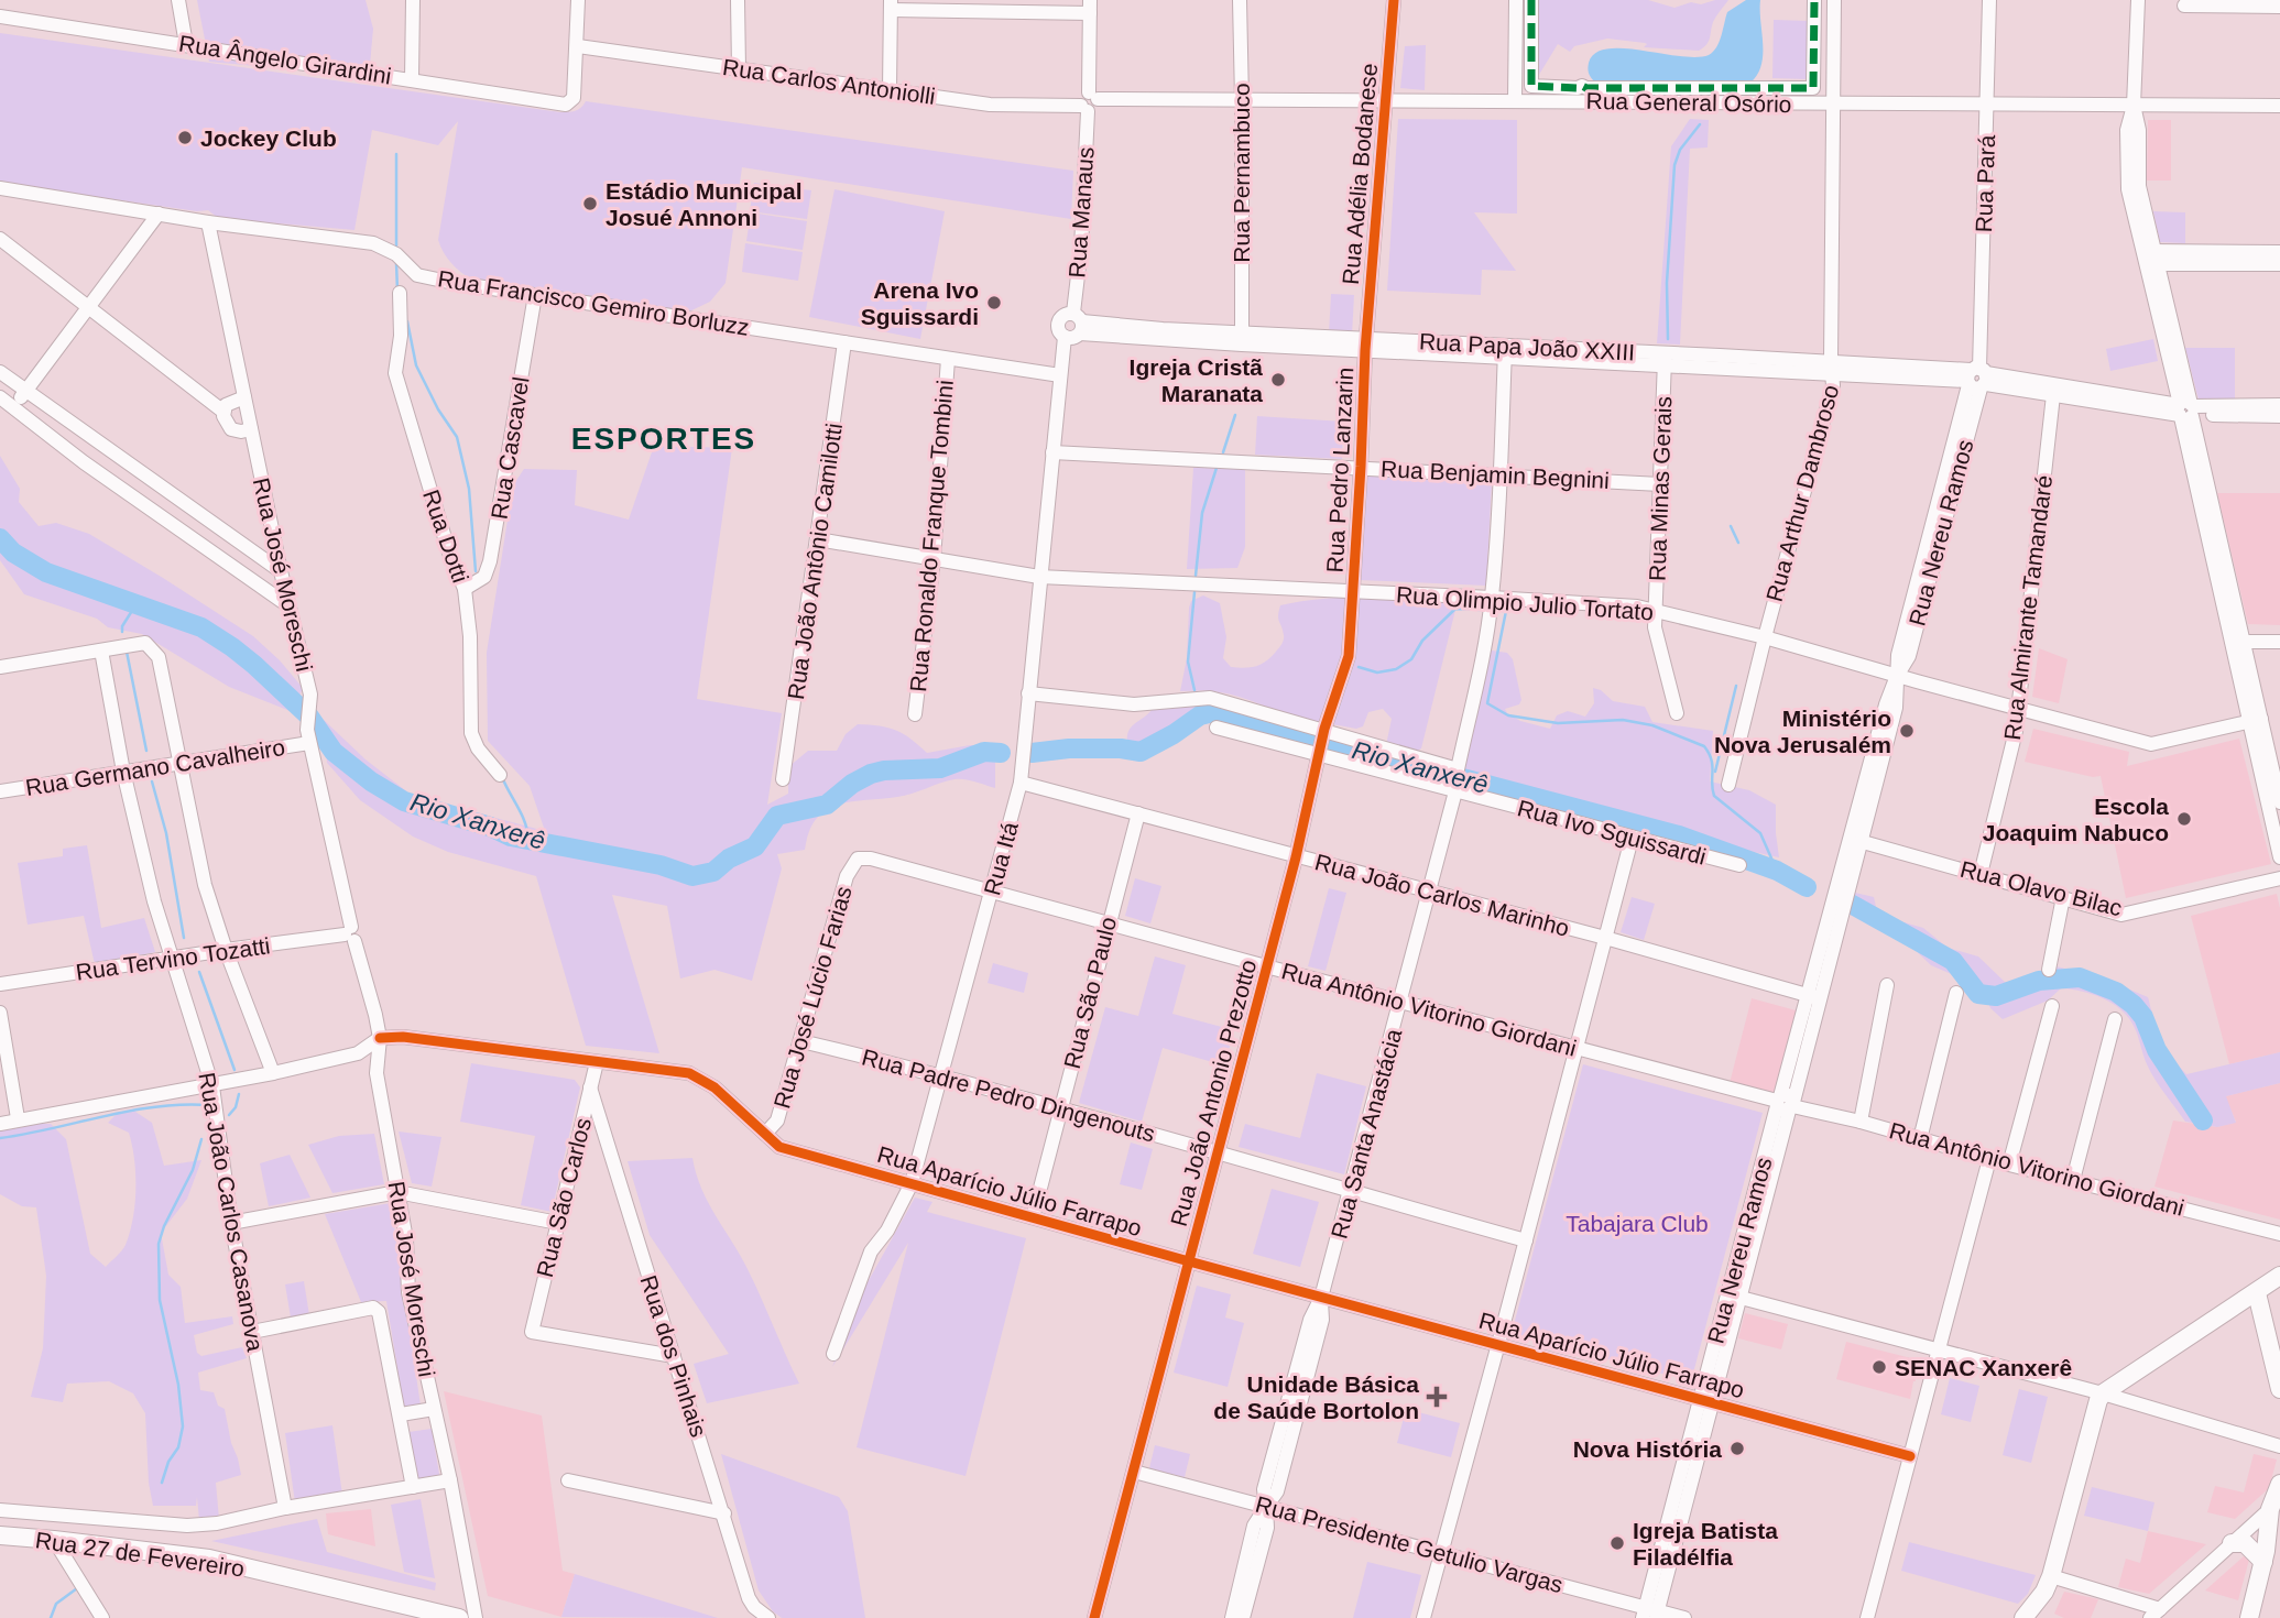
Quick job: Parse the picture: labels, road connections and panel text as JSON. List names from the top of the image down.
{
  "streets": {
    "main road": ["Rua 27 de Fevereiro"],
    "street": [
      "Rua Ângelo Girardini",
      "Rua Carlos Antoniolli",
      "Rua General Osório",
      "Rua Pernambuco",
      "Rua Adélia Bodanese",
      "Rua Pará",
      "Rua Manaus",
      "Rua Francisco Gemiro Borluzz",
      "Rua Papa João XXIII",
      "Rua Cascavel",
      "Rua Pedro Lanzarin",
      "Rua Benjamin Begnini",
      "Rua Minas Gerais",
      "Rua Arthur Dambroso",
      "Rua Nereu Ramos",
      "Rua Dotti",
      "Rua Ronaldo Franque Tombini",
      "Rua João Antônio Camilotti",
      "Rua José Moreschi",
      "Rua Olimpio Julio Tortato",
      "Rua Almirante Tamandaré",
      "Rua Germano Cavalheiro",
      "Rua Ivo Sguissardi",
      "Rua Itá",
      "Rua Olavo Bilac",
      "Rua João Carlos Marinho",
      "Rua Tervino Tozatti",
      "Rua São Paulo",
      "Rua José Lúcio Farias",
      "Rua Antônio Vitorino Giordani",
      "Rua João Antonio Prezotto",
      "Rua Padre Pedro Dingenouts",
      "Rua Santa Anastácia",
      "Rua Aparício Júlio Farrapo",
      "Rua São Carlos",
      "Rua João Carlos Casanova",
      "Rua dos Pinhais",
      "Rua Presidente Getulio Vargas"
    ]
  },
  "crossings": [
    ["Rua Ângelo Girardini", "Rua Carlos Antoniolli"],
    ["Rua Carlos Antoniolli", "Rua Manaus"],
    ["Rua General Osório", "Rua Pernambuco"],
    ["Rua General Osório", "Rua Adélia Bodanese"],
    ["Rua General Osório", "Rua Pará"],
    ["Rua General Osório", "Rua Arthur Dambroso"],
    ["Rua Pernambuco", "Rua Papa João XXIII"],
    ["Rua Adélia Bodanese", "Rua Papa João XXIII"],
    ["Rua Adélia Bodanese", "Rua Pedro Lanzarin"],
    ["Rua Pará", "Rua Papa João XXIII"],
    ["Rua Pará", "Rua Nereu Ramos"],
    ["Rua Manaus", "Rua Papa João XXIII"],
    ["Rua Manaus", "Rua Itá"],
    ["Rua Francisco Gemiro Borluzz", "Rua Cascavel"],
    ["Rua Francisco Gemiro Borluzz", "Rua Ronaldo Franque Tombini"],
    ["Rua Francisco Gemiro Borluzz", "Rua João Antônio Camilotti"],
    ["Rua Francisco Gemiro Borluzz", "Rua José Moreschi"],
    ["Rua Francisco Gemiro Borluzz", "Rua Itá"],
    ["Rua Papa João XXIII", "Rua Pedro Lanzarin"],
    ["Rua Papa João XXIII", "Rua Minas Gerais"],
    ["Rua Papa João XXIII", "Rua Arthur Dambroso"],
    ["Rua Papa João XXIII", "Rua Nereu Ramos"],
    ["Rua Papa João XXIII", "Rua Almirante Tamandaré"],
    ["Rua Papa João XXIII", "Rua Itá"],
    ["Rua Cascavel", "Rua Dotti"],
    ["Rua Pedro Lanzarin", "Rua Benjamin Begnini"],
    ["Rua Pedro Lanzarin", "Rua Olimpio Julio Tortato"],
    ["Rua Pedro Lanzarin", "Rua Ivo Sguissardi"],
    ["Rua Pedro Lanzarin", "Rua João Antonio Prezotto"],
    ["Rua Benjamin Begnini", "Rua Minas Gerais"],
    ["Rua Benjamin Begnini", "Rua Itá"],
    ["Rua Minas Gerais", "Rua Olimpio Julio Tortato"],
    ["Rua Arthur Dambroso", "Rua Olimpio Julio Tortato"],
    ["Rua Nereu Ramos", "Rua Olimpio Julio Tortato"],
    ["Rua Nereu Ramos", "Rua Olavo Bilac"],
    ["Rua Nereu Ramos", "Rua João Carlos Marinho"],
    ["Rua Nereu Ramos", "Rua Antônio Vitorino Giordani"],
    ["Rua Nereu Ramos", "Rua Aparício Júlio Farrapo"],
    ["Rua Nereu Ramos", "Rua Presidente Getulio Vargas"],
    ["Rua Ronaldo Franque Tombini", "Rua Olimpio Julio Tortato"],
    ["Rua João Antônio Camilotti", "Rua Olimpio Julio Tortato"],
    ["Rua José Moreschi", "Rua Germano Cavalheiro"],
    ["Rua José Moreschi", "Rua Tervino Tozatti"],
    ["Rua José Moreschi", "Rua Aparício Júlio Farrapo"],
    ["Rua Olimpio Julio Tortato", "Rua Almirante Tamandaré"],
    ["Rua Olimpio Julio Tortato", "Rua Ivo Sguissardi"],
    ["Rua Olimpio Julio Tortato", "Rua Itá"],
    ["Rua Almirante Tamandaré", "Rua Olavo Bilac"],
    ["Rua Germano Cavalheiro", "Rua João Carlos Casanova"],
    ["Rua Ivo Sguissardi", "Rua Itá"],
    ["Rua Ivo Sguissardi", "Rua João Antonio Prezotto"],
    ["Rua Ivo Sguissardi", "Rua Santa Anastácia"],
    ["Rua Itá", "Rua João Carlos Marinho"],
    ["Rua Itá", "Rua Antônio Vitorino Giordani"],
    ["Rua Itá", "Rua Padre Pedro Dingenouts"],
    ["Rua Itá", "Rua Aparício Júlio Farrapo"],
    ["Rua João Carlos Marinho", "Rua São Paulo"],
    ["Rua João Carlos Marinho", "Rua João Antonio Prezotto"],
    ["Rua João Carlos Marinho", "Rua Santa Anastácia"],
    ["Rua Tervino Tozatti", "Rua João Carlos Casanova"],
    ["Rua São Paulo", "Rua Antônio Vitorino Giordani"],
    ["Rua São Paulo", "Rua Padre Pedro Dingenouts"],
    ["Rua São Paulo", "Rua Aparício Júlio Farrapo"],
    ["Rua José Lúcio Farias", "Rua Antônio Vitorino Giordani"],
    ["Rua José Lúcio Farias", "Rua Padre Pedro Dingenouts"],
    ["Rua José Lúcio Farias", "Rua Aparício Júlio Farrapo"],
    ["Rua Antônio Vitorino Giordani", "Rua João Antonio Prezotto"],
    ["Rua Antônio Vitorino Giordani", "Rua Santa Anastácia"],
    ["Rua João Antonio Prezotto", "Rua Padre Pedro Dingenouts"],
    ["Rua João Antonio Prezotto", "Rua Aparício Júlio Farrapo"],
    ["Rua João Antonio Prezotto", "Rua Presidente Getulio Vargas"],
    ["Rua Padre Pedro Dingenouts", "Rua Santa Anastácia"],
    ["Rua Santa Anastácia", "Rua Aparício Júlio Farrapo"],
    ["Rua Santa Anastácia", "Rua Presidente Getulio Vargas"],
    ["Rua Aparício Júlio Farrapo", "Rua São Carlos"],
    ["Rua São Carlos", "Rua dos Pinhais"]
  ],
  "districts": ["ESPORTES"],
  "water": ["Rio Xanxerê"],
  "parks": ["Tabajara Club"],
  "places": {
    "other": [
      "Jockey Club",
      "Estádio Municipal Josué Annoni",
      "Arena Ivo Sguissardi",
      "Igreja Cristã Maranata",
      "Ministério Nova Jerusalém",
      "Escola Joaquim Nabuco",
      "SENAC Xanxerê",
      "Nova História",
      "Igreja Batista Filadélfia"
    ],
    "health": ["Unidade Básica de Saúde Bortolon"]
  }
}
